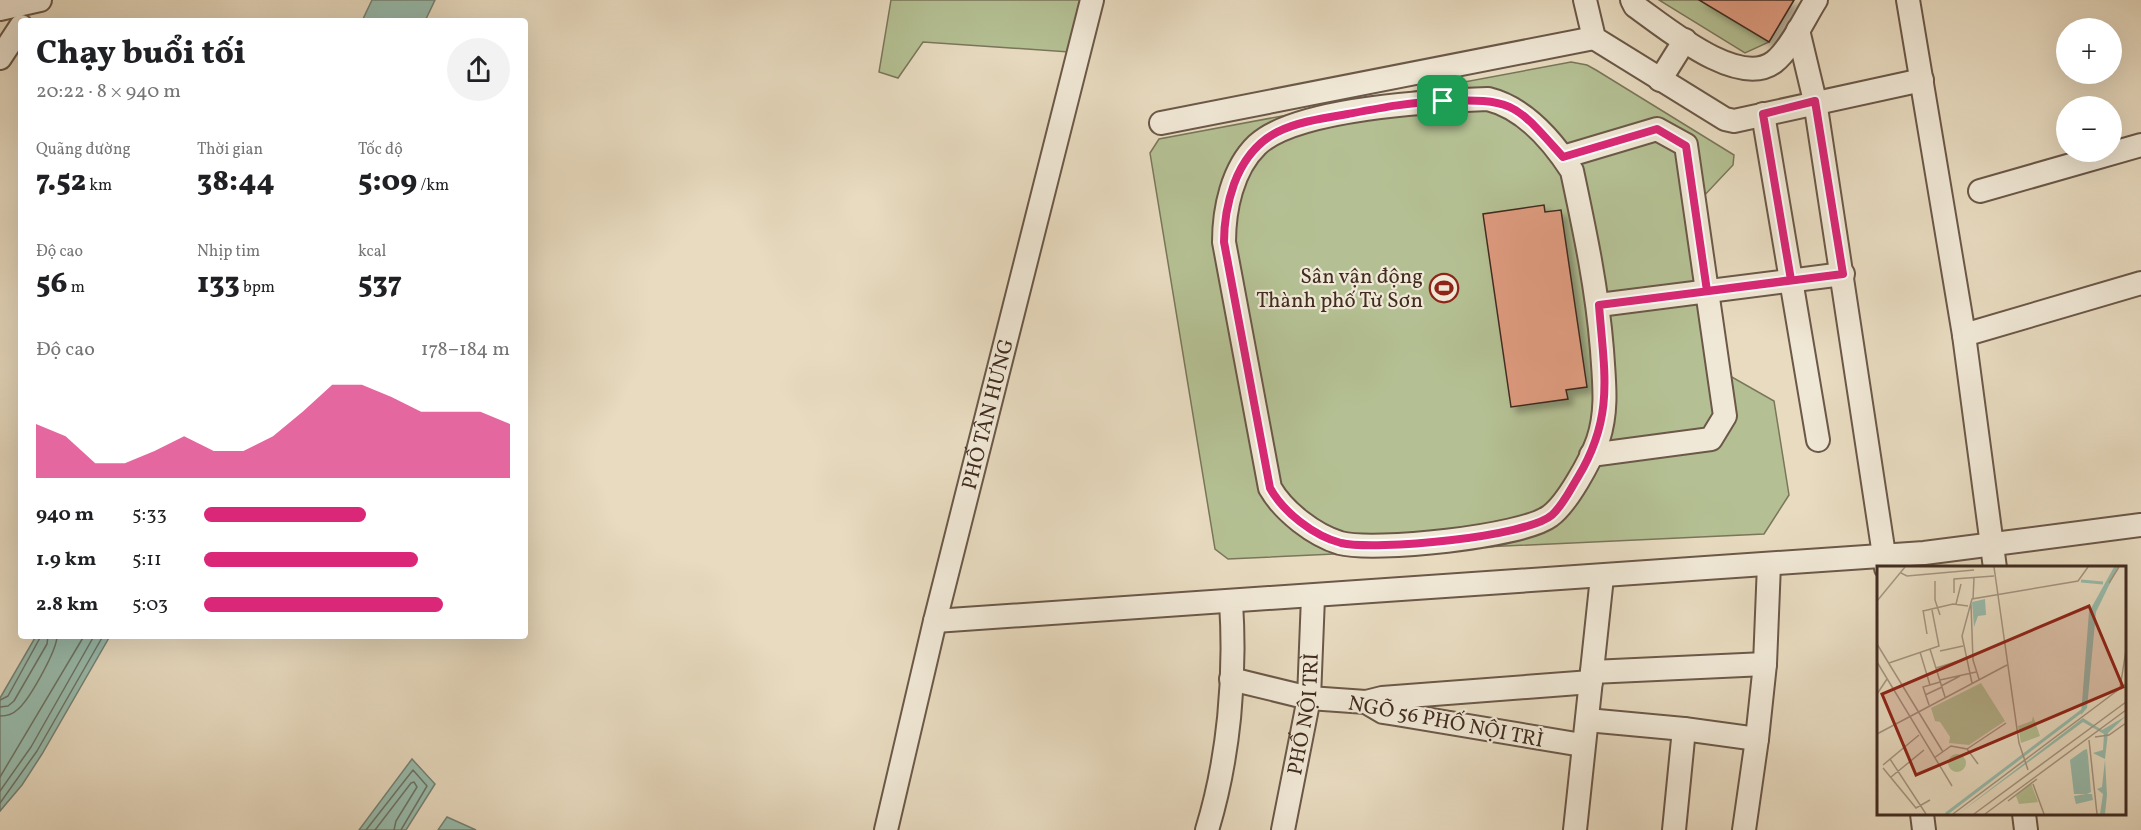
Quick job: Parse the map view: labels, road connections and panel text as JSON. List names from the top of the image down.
{
  "streets": {
    "street": ["PHỐ TÂN HƯNG", "PHỐ NỘI TRÌ", "NGÕ 56 PHỐ NỘI TRÌ"]
  },
  "crossings": [
    ["PHỐ NỘI TRÌ", "NGÕ 56 PHỐ NỘI TRÌ"]
  ],
  "places": {
    "sports": ["Sân vận động Thành phố Từ Sơn"]
  },
  "page": {
    "map_buttons": ["+", "−"],
    "heading": ["Chạy buổi tối", "20:22 · 8 × 940 m"],
    "stats": [
      ["Quãng đường", "7.52 km"],
      ["Thời gian", "38:44"],
      ["Tốc độ", "5:09 /km"],
      ["Độ cao", "56 m"],
      ["Nhịp tim", "133 bpm"],
      ["kcal", "537"]
    ],
    "chart": ["Độ cao", "178–184 m"],
    "list": [
      {
        "name": "940 m",
        "note": "5:33"
      },
      {
        "name": "1.9 km",
        "note": "5:11"
      },
      {
        "name": "2.8 km",
        "note": "5:03"
      }
    ]
  }
}
